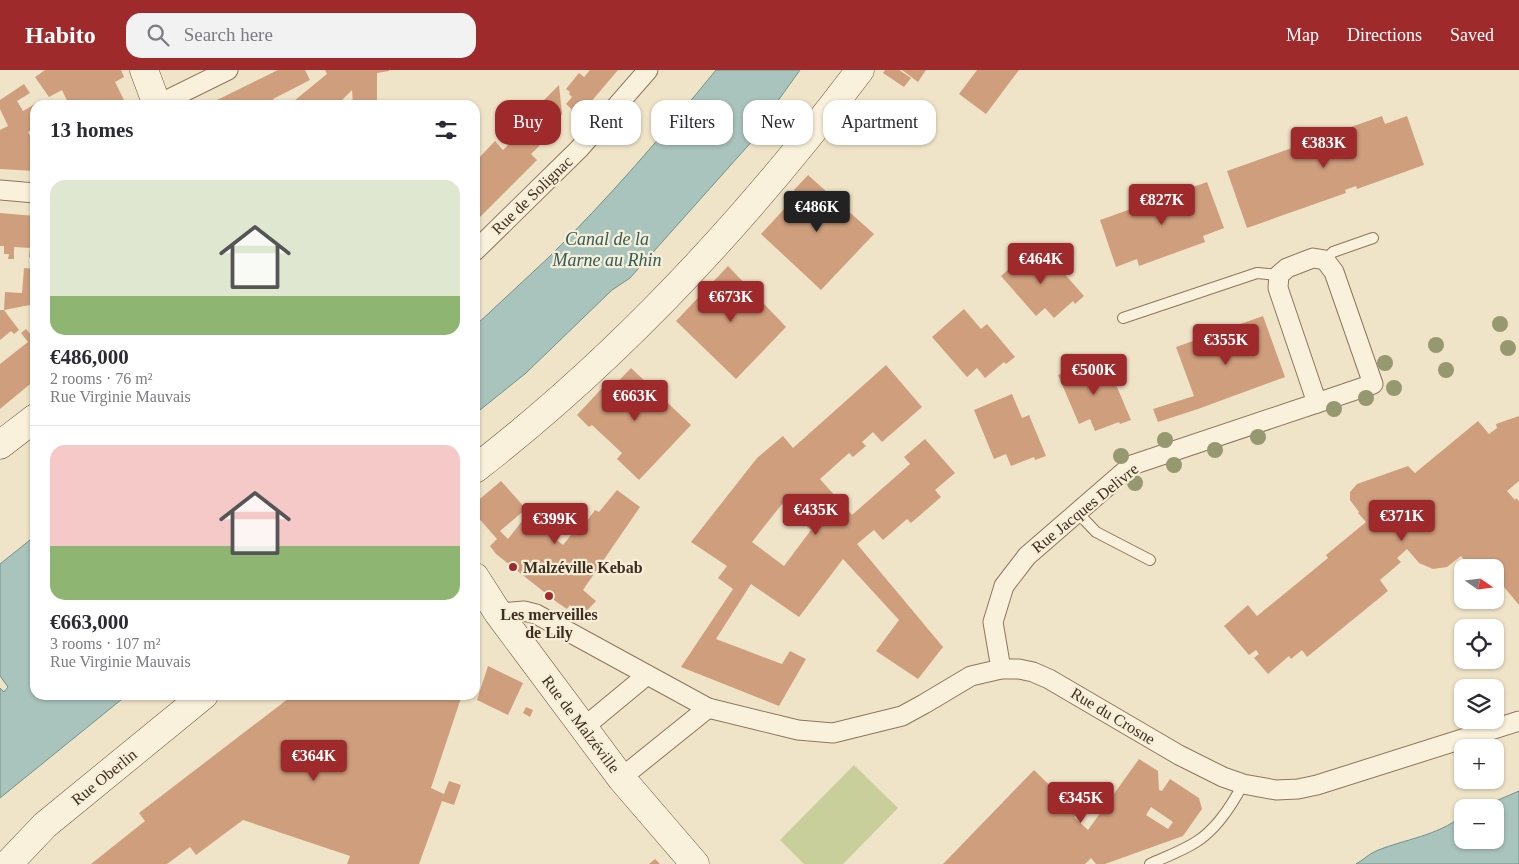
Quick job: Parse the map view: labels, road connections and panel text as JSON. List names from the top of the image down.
{
  "streets": {
    "street": [
      "Rue de Solignac",
      "Rue Jacques Delivre",
      "Rue du Crosne",
      "Rue de Malzéville",
      "Rue Oberlin"
    ]
  },
  "crossings": [
    ["Rue Jacques Delivre", "Rue du Crosne"],
    ["Rue du Crosne", "Rue de Malzéville"]
  ],
  "water": ["Canal de la Marne au Rhin"],
  "places": ["Malzéville Kebab", "Les merveilles de Lily"],
  "north": "right",
  "page": {
    "header": "Habito",
    "search": "Search here",
    "nav": ["Map", "Directions", "Saved"],
    "chip": [
      "Buy",
      "Rent",
      "Filters",
      "New",
      "Apartment"
    ],
    "heading": "13 homes",
    "price": [
      "€383K",
      "€827K",
      "€486K",
      "€464K",
      "€673K",
      "€355K",
      "€500K",
      "€663K",
      "€435K",
      "€371K",
      "€399K",
      "€364K",
      "€345K"
    ],
    "list": [
      {
        "name": "€486,000",
        "note": "2 rooms · 76 m² · Rue Virginie Mauvais"
      },
      {
        "name": "€663,000",
        "note": "3 rooms · 107 m² · Rue Virginie Mauvais"
      }
    ],
    "map_buttons": ["+", "−"]
  }
}
